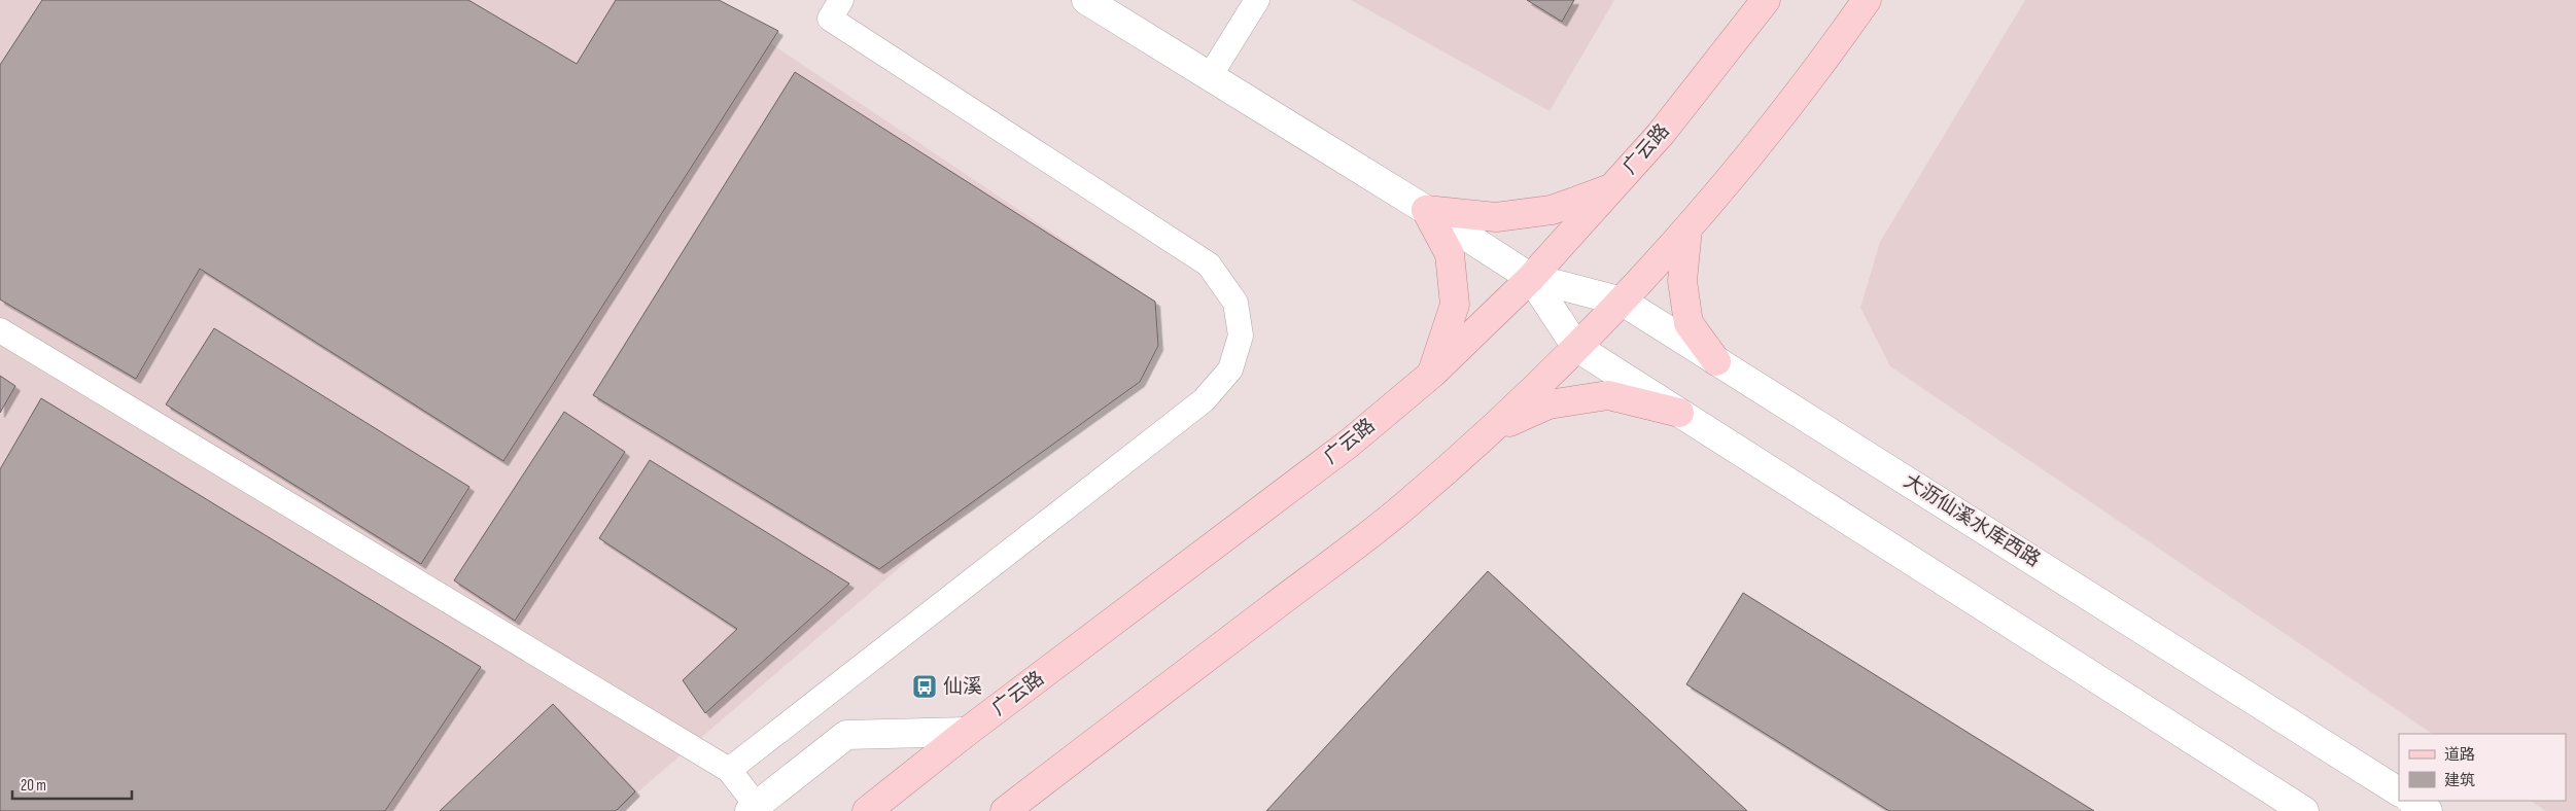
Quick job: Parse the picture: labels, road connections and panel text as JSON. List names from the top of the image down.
{
  "streets": {
    "main road": ["广云路"],
    "street": ["大沥仙溪水库西路"]
  },
  "crossings": [
    ["广云路", "大沥仙溪水库西路"]
  ],
  "places": {
    "bus stop": ["仙溪"]
  },
  "legend": ["道路", "建筑"],
  "scale_bar": "20 m"
}
